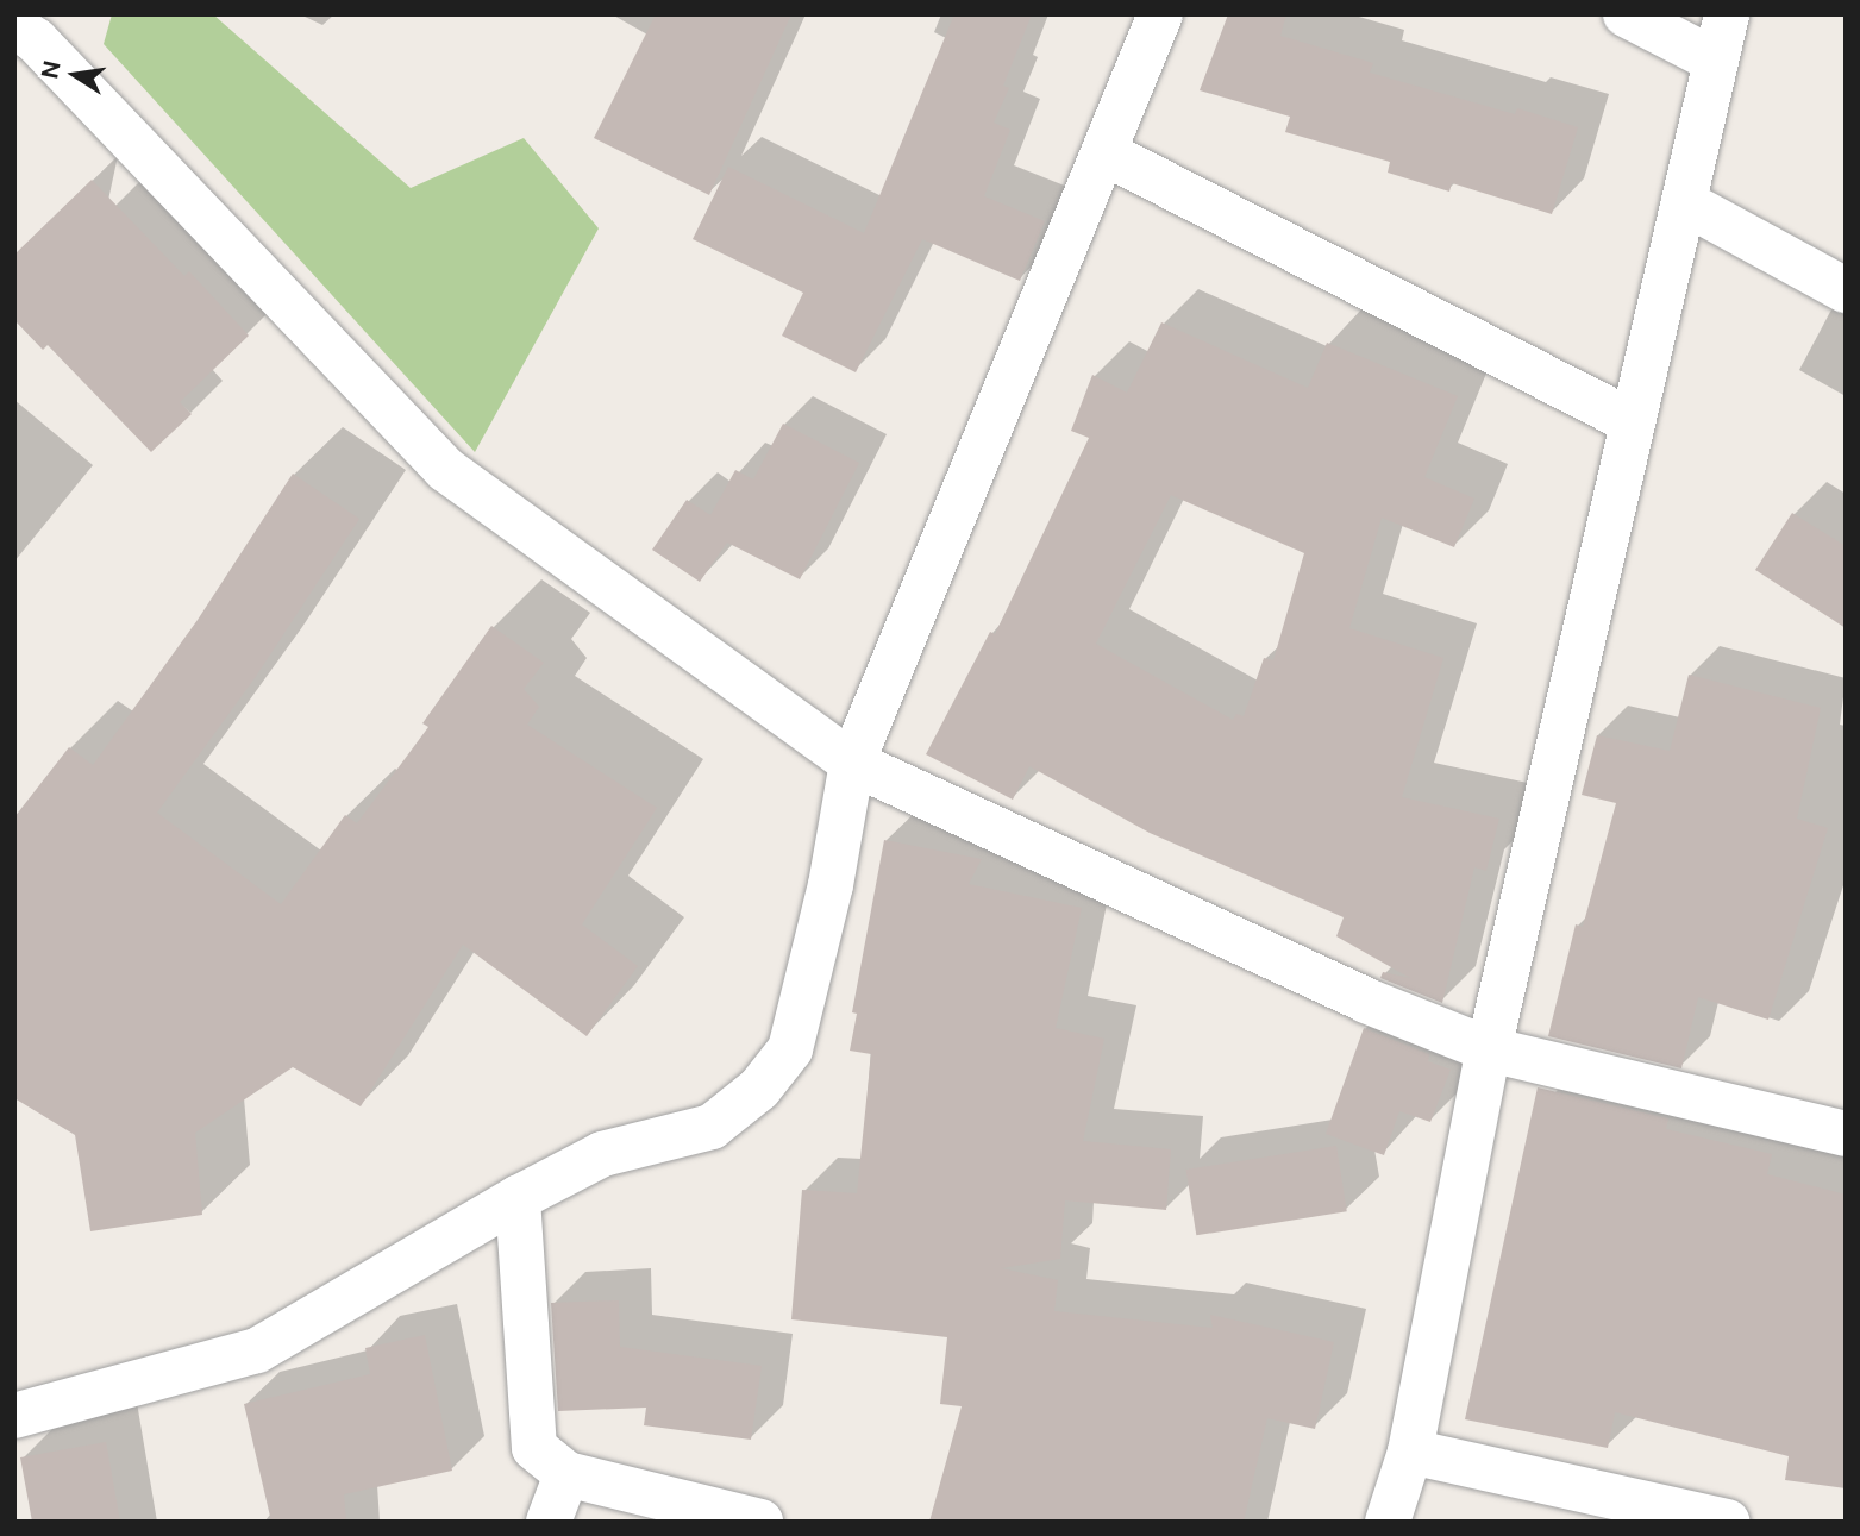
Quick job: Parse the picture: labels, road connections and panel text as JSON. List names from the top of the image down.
{
  "north": "left"
}
